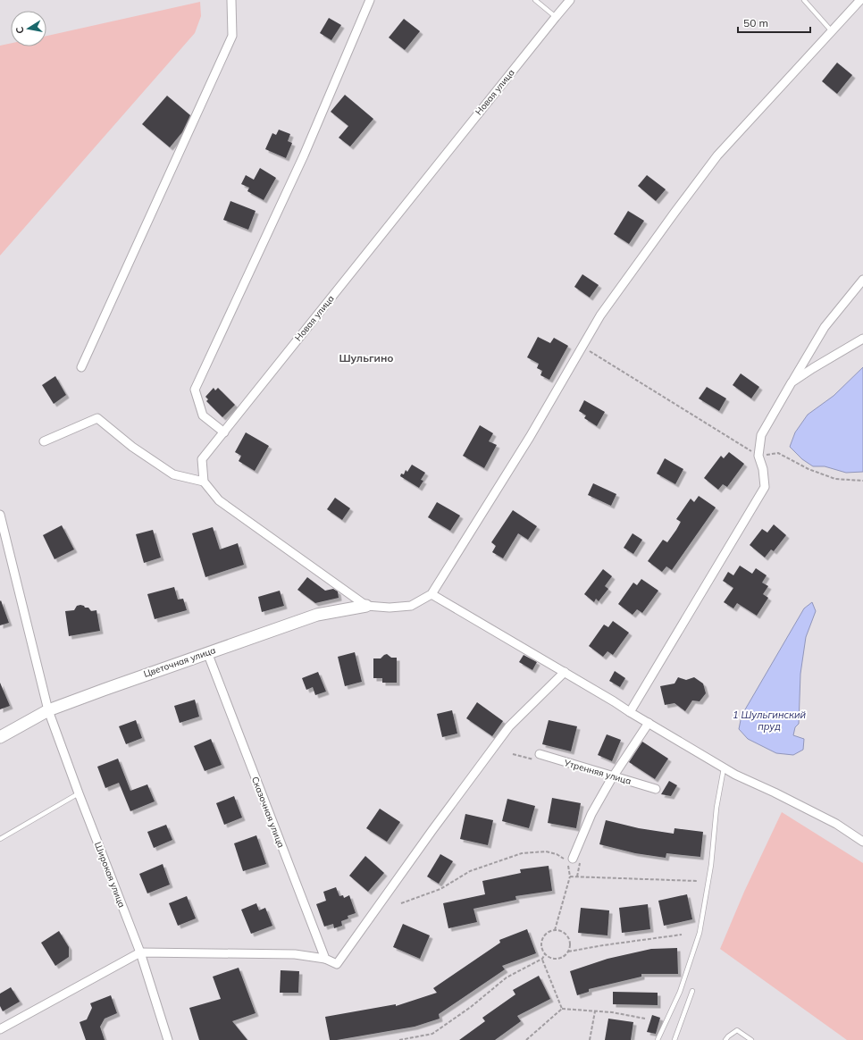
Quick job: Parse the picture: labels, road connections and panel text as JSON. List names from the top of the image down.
{
  "streets": {
    "street": [
      "Новая улица",
      "Цветочная улица",
      "Утренняя улица",
      "Сказочная улица",
      "Широкая улица"
    ]
  },
  "crossings": [
    ["Цветочная улица", "Сказочная улица"],
    ["Цветочная улица", "Широкая улица"]
  ],
  "districts": ["Шульгино"],
  "water": ["1 Шульгинский пруд"],
  "scale_bar": "50 m",
  "north": "left"
}
